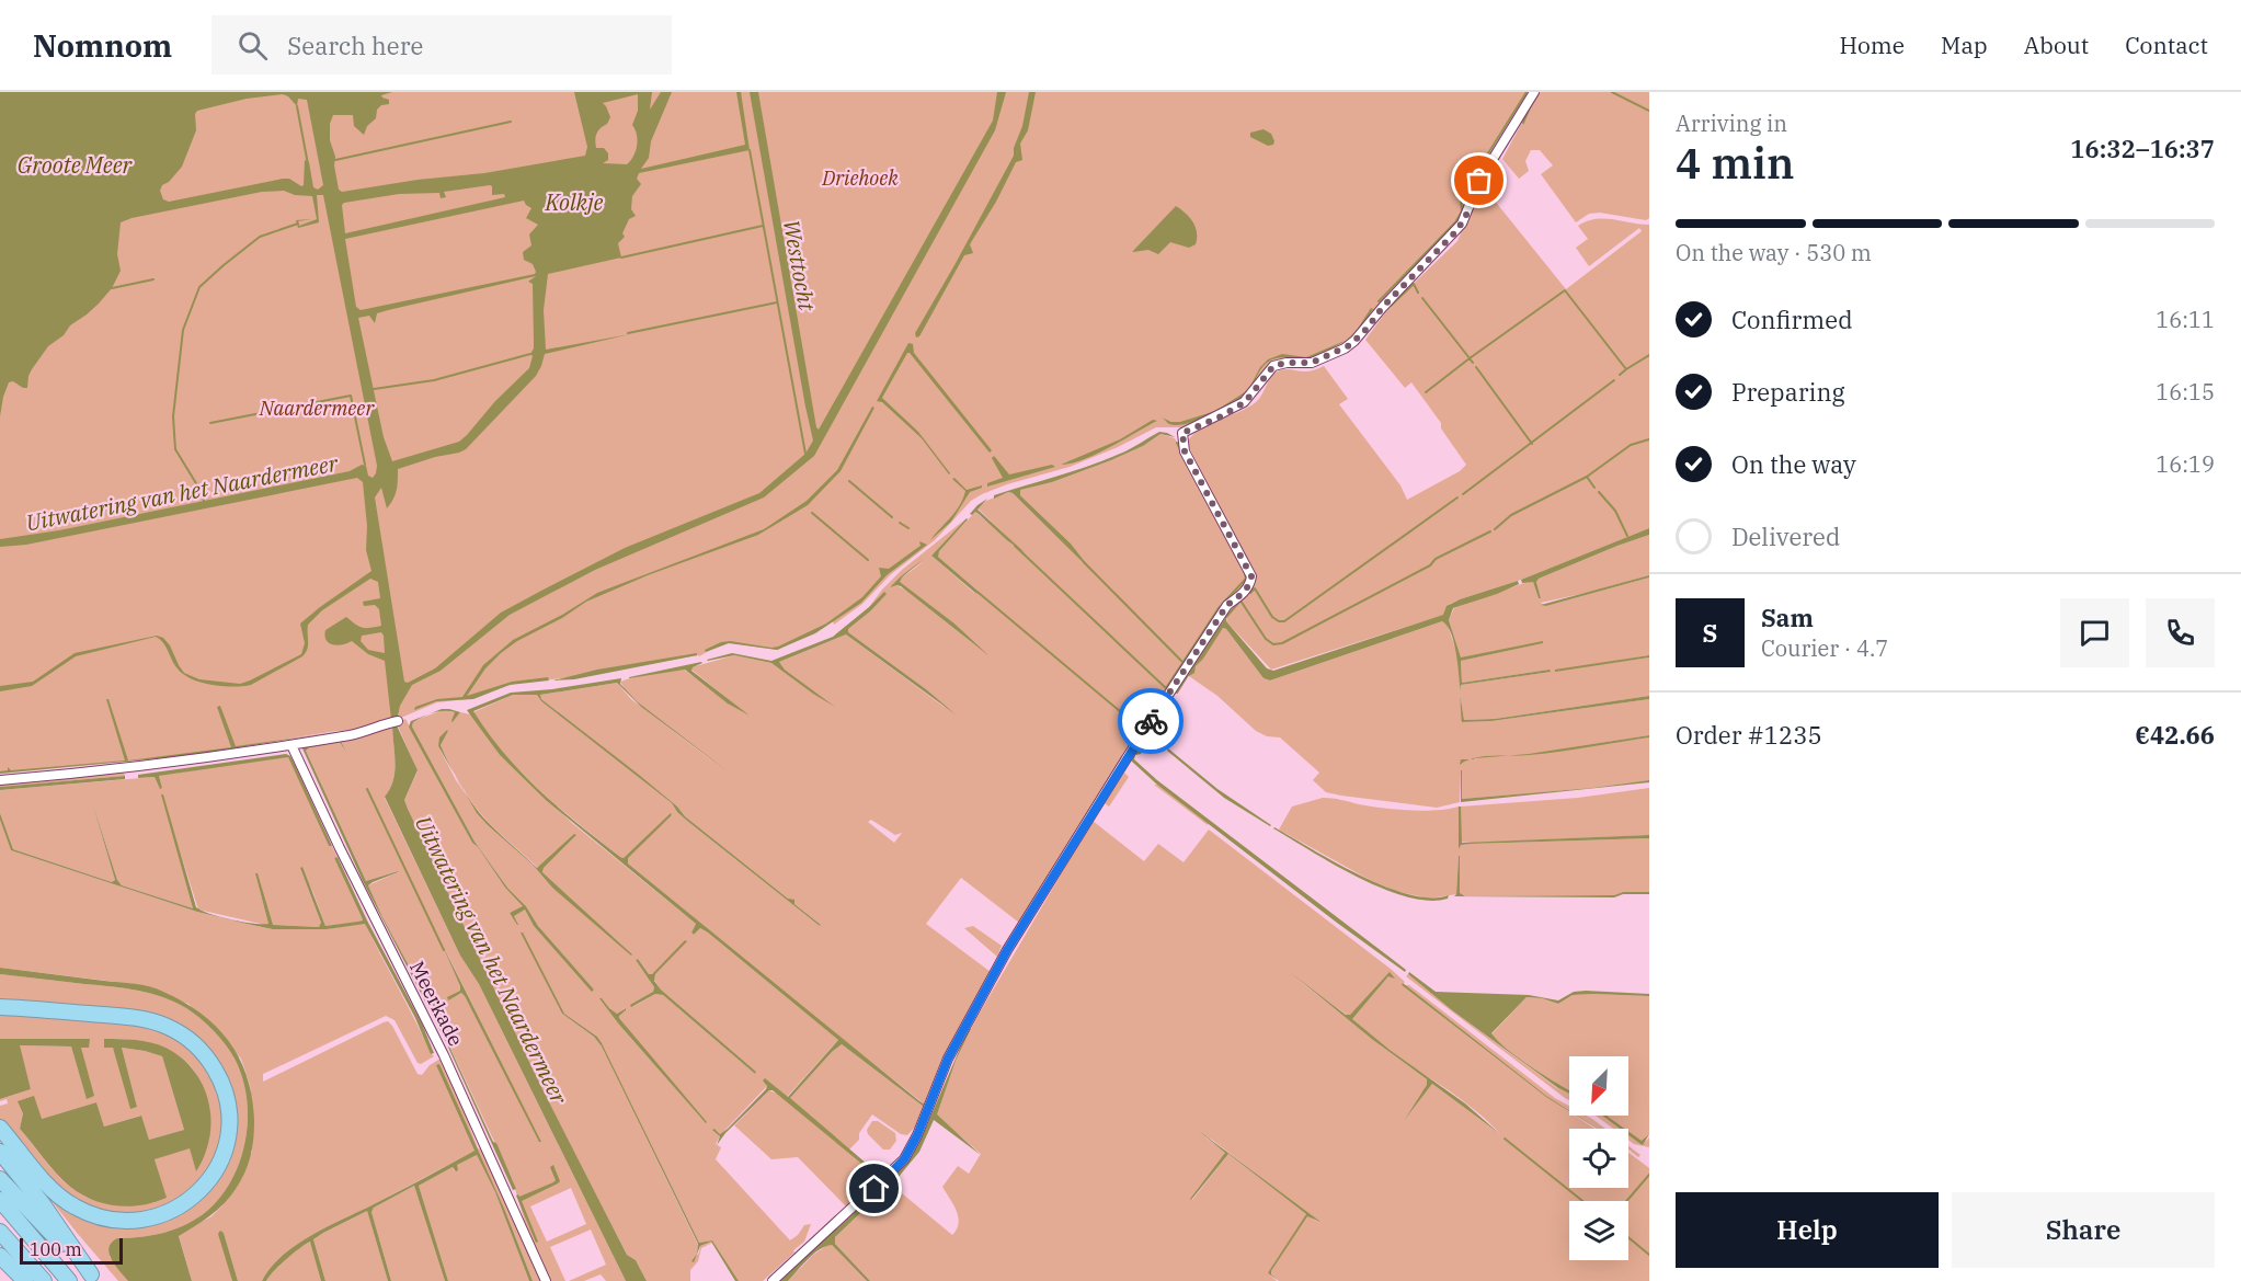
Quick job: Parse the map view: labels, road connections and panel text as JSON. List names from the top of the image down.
{
  "streets": {
    "street": ["Meerkade"]
  },
  "water": [
    "Groote Meer",
    "Kolkje",
    "Westtocht",
    "Uitwatering van het Naardermeer"
  ],
  "parks": ["Driehoek", "Naardermeer"],
  "scale_bar": "100 m",
  "north": "bottom left",
  "page": {
    "header": "Nomnom",
    "search": "Search here",
    "nav": [
      "Home",
      "Map",
      "About",
      "Contact"
    ],
    "heading": ["4 min", "Arriving in", "16:32–16:37"],
    "panel": [
      "Sam",
      "Courier · 4.7",
      "Order #1235",
      "€42.66"
    ],
    "bar": "On the way · 530 m",
    "list": [
      ["Confirmed", "16:11"],
      ["Preparing", "16:15"],
      ["On the way", "16:19"],
      "Delivered"
    ],
    "round": "S",
    "buttons": ["Help", "Share"],
    "scale": "100 m"
  }
}
